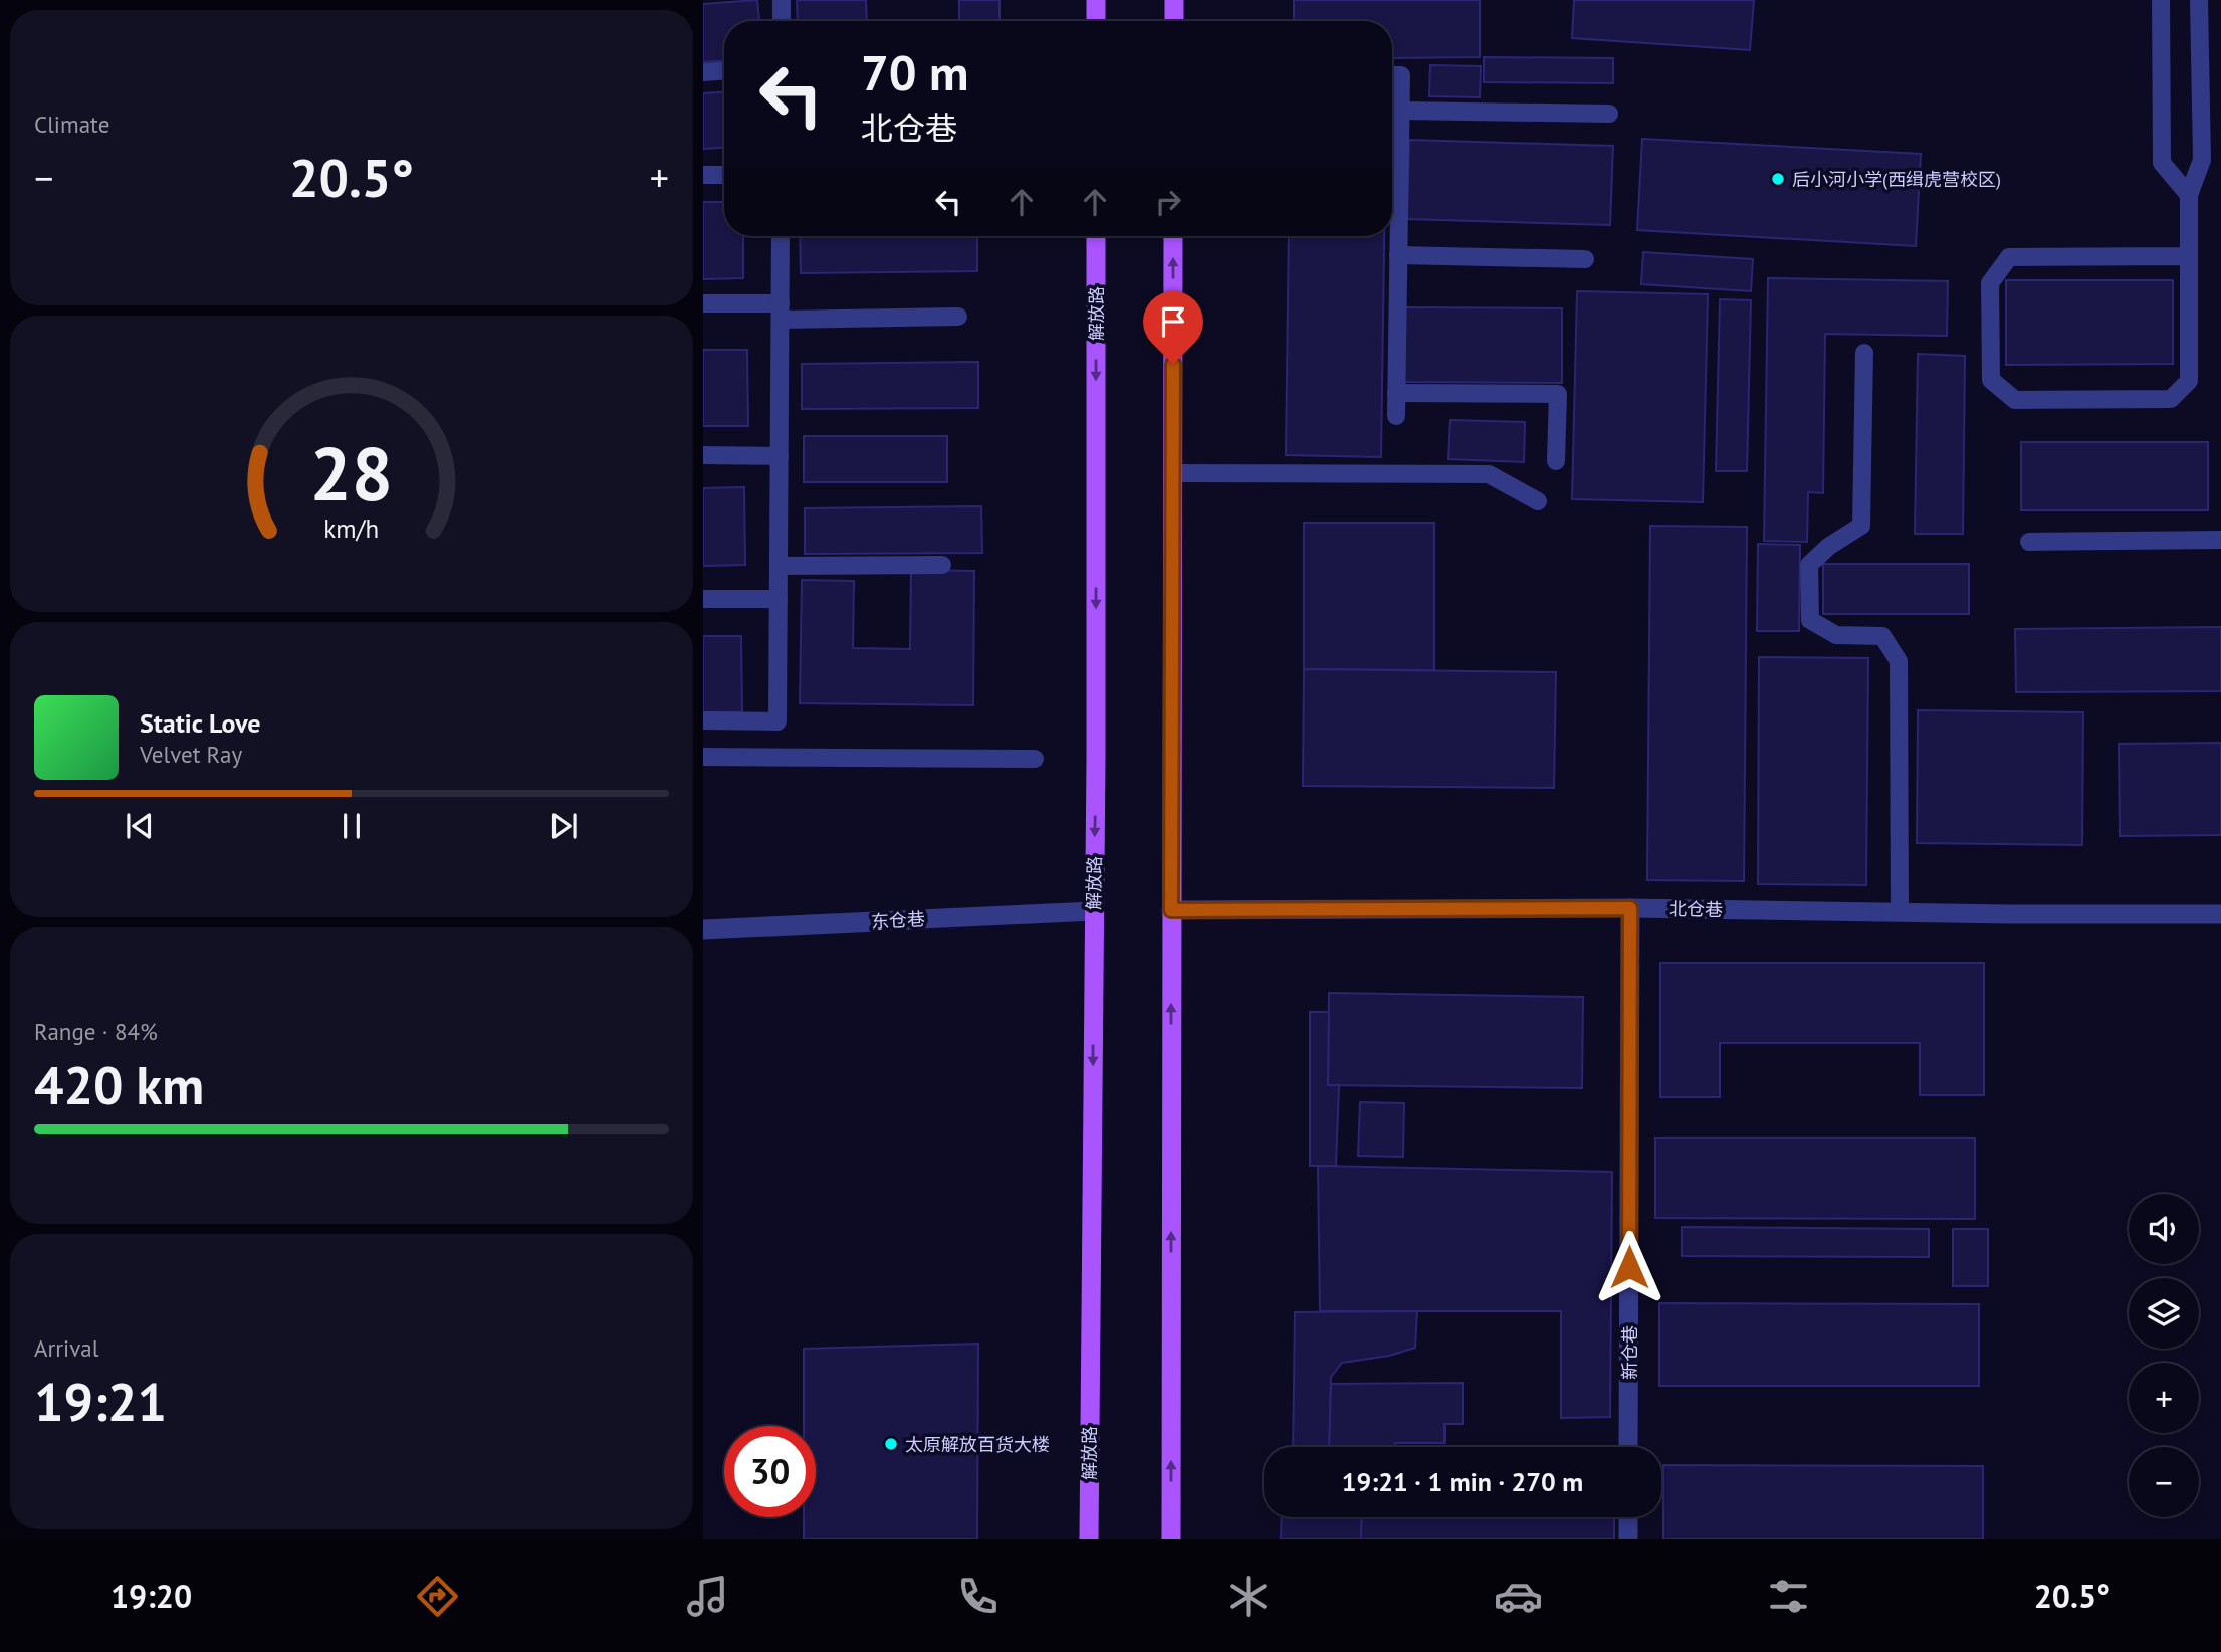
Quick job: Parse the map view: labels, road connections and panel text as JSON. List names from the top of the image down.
{
  "streets": {
    "main road": ["解放路"],
    "street": ["北仓巷", "东仓巷", "新仓巷"]
  },
  "crossings": [
    ["解放路", "东仓巷"],
    ["北仓巷", "新仓巷"]
  ],
  "places": ["后小河小学(西缉虎营校区)", "太原解放百货大楼"],
  "page": {
    "tile": [
      "Climate",
      ["Range · 84%", "420 km"],
      ["Arrival", "19:21"]
    ],
    "turn": ["70 m", "北仓巷"],
    "heat": ["−", "20.5°", "+"],
    "song": ["Static Love", "Velvet Ray"],
    "map_buttons": ["+", "−"],
    "limit": "30",
    "trip": "19:21 · 1 min · 270 m",
    "tabs": ["19:20", "20.5°"],
    "gauge": ["28", "km/h"]
  }
}
